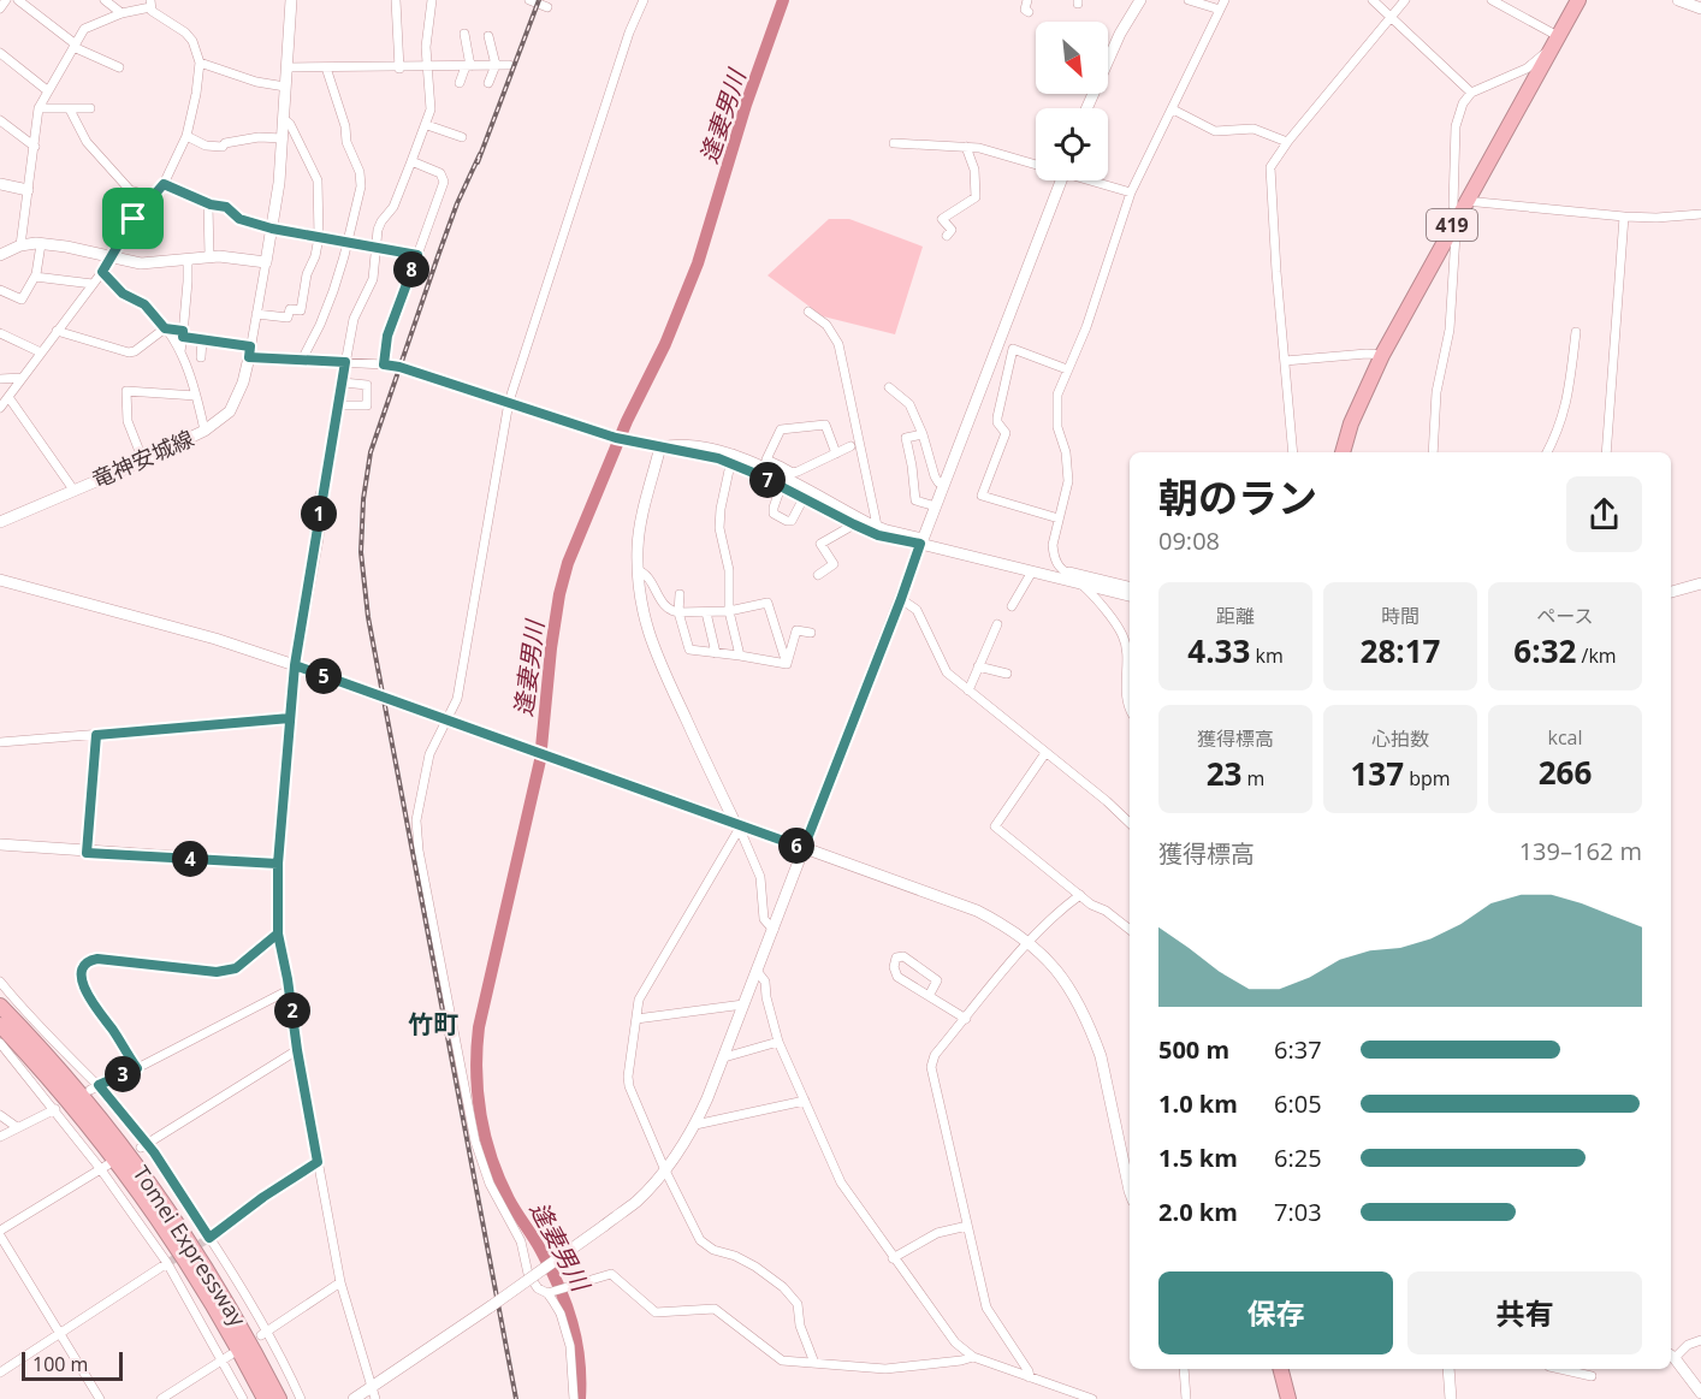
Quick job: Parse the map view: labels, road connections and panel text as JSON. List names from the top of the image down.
{
  "streets": {
    "highway": ["419", "Tomei Expressway"],
    "street": ["竜神安城線"]
  },
  "districts": ["竹町"],
  "water": ["逢妻男川"],
  "scale_bar": "100 m",
  "north": "bottom right",
  "page": {
    "pins": [
      "8",
      "7",
      "1",
      "5",
      "6",
      "4",
      "2",
      "3"
    ],
    "heading": ["朝のラン", "09:08"],
    "stats": [
      ["距離", "4.33 km"],
      ["時間", "28:17"],
      ["ペース", "6:32 /km"],
      ["獲得標高", "23 m"],
      ["心拍数", "137 bpm"],
      ["kcal", "266"]
    ],
    "chart": ["獲得標高", "139–162 m"],
    "list": [
      {
        "name": "500 m",
        "note": "6:37"
      },
      {
        "name": "1.0 km",
        "note": "6:05"
      },
      {
        "name": "1.5 km",
        "note": "6:25"
      },
      {
        "name": "2.0 km",
        "note": "7:03"
      }
    ],
    "buttons": ["保存", "共有"],
    "scale": "100 m"
  }
}
